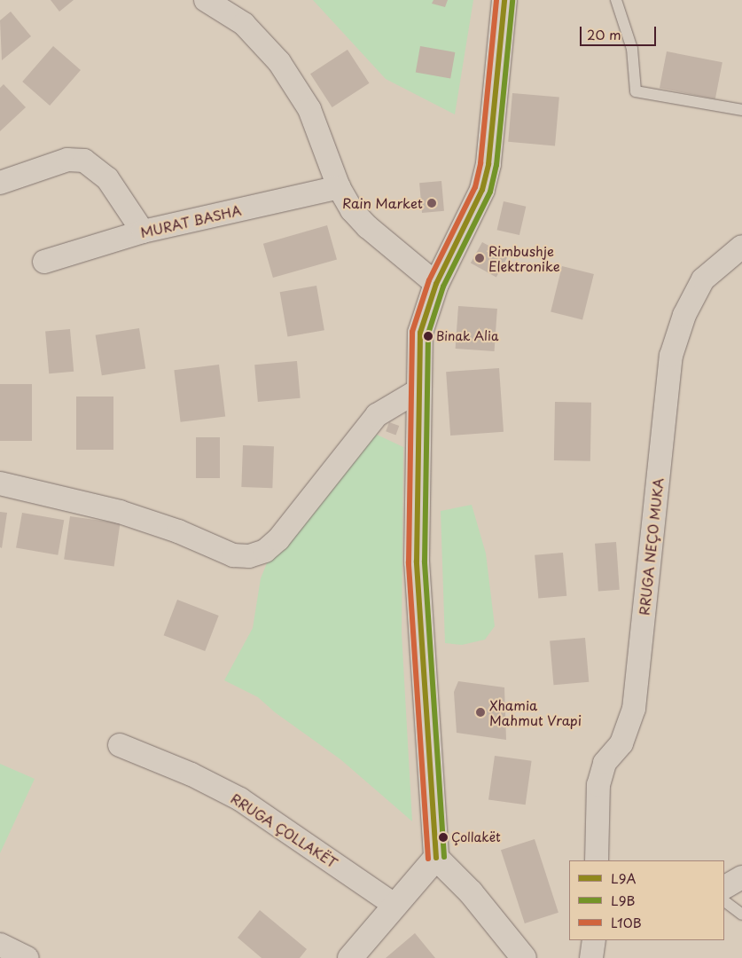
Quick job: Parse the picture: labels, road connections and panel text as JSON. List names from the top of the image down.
{
  "streets": {
    "street": ["MURAT BASHA", "RRUGA NEÇO MUKA", "RRUGA ÇOLLAKËT"]
  },
  "places": [
    "Rain Market",
    "Rimbushje Elektronike",
    "Binak Alia",
    "Xhamia Mahmut Vrapi",
    "Çollakët"
  ],
  "lines": ["transit line L9A", "transit line L10B", "transit line L9B"],
  "legend": ["L9A", "L9B", "L10B"],
  "scale_bar": "20 m"
}
